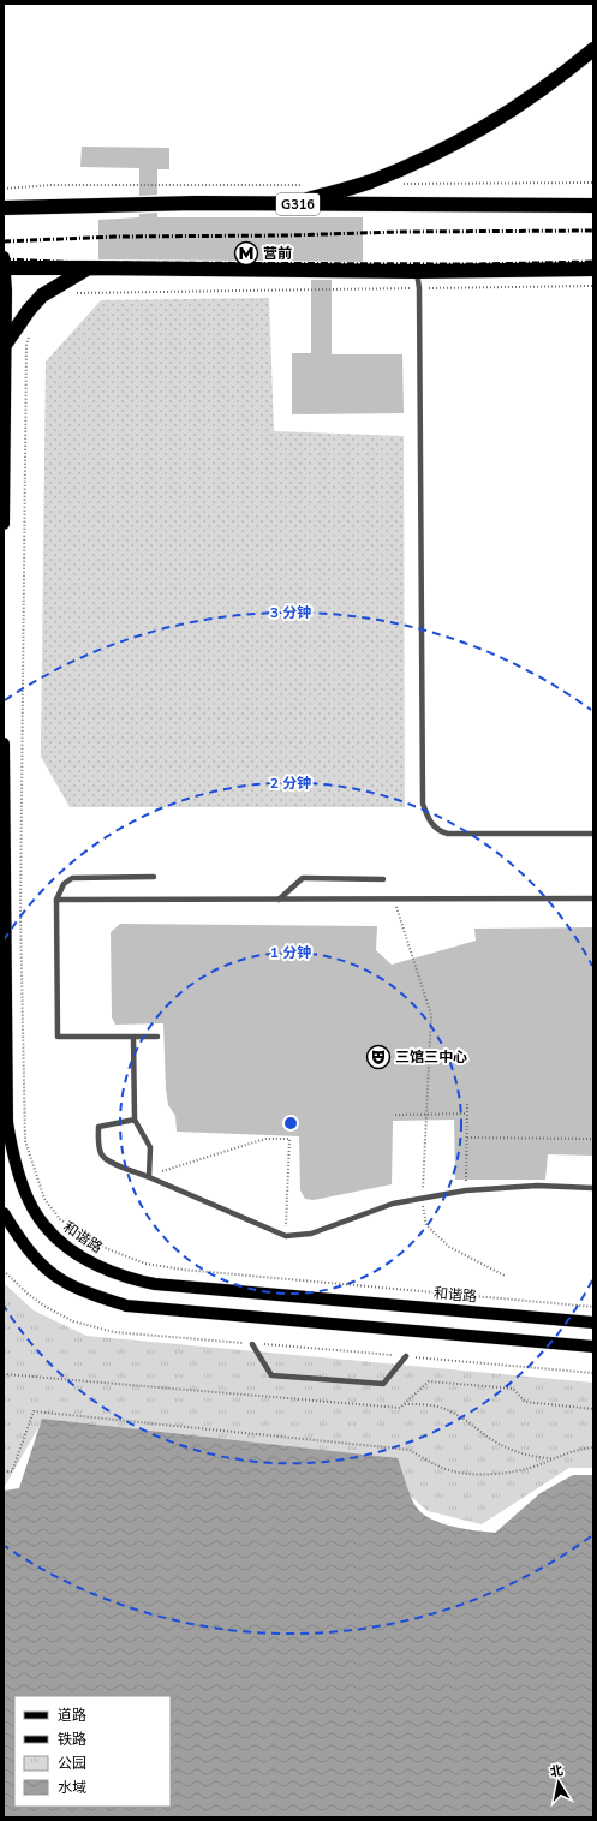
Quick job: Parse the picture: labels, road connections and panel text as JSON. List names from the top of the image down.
{
  "streets": {
    "highway": ["G316"],
    "main road": ["和谐路"]
  },
  "places": {
    "metro station": ["营前"],
    "theatre": ["三馆三中心"]
  },
  "legend": [
    "道路",
    "铁路",
    "公园",
    "水域"
  ],
  "north": "top",
  "rings": ["3 分钟", "2 分钟", "1 分钟"]
}
